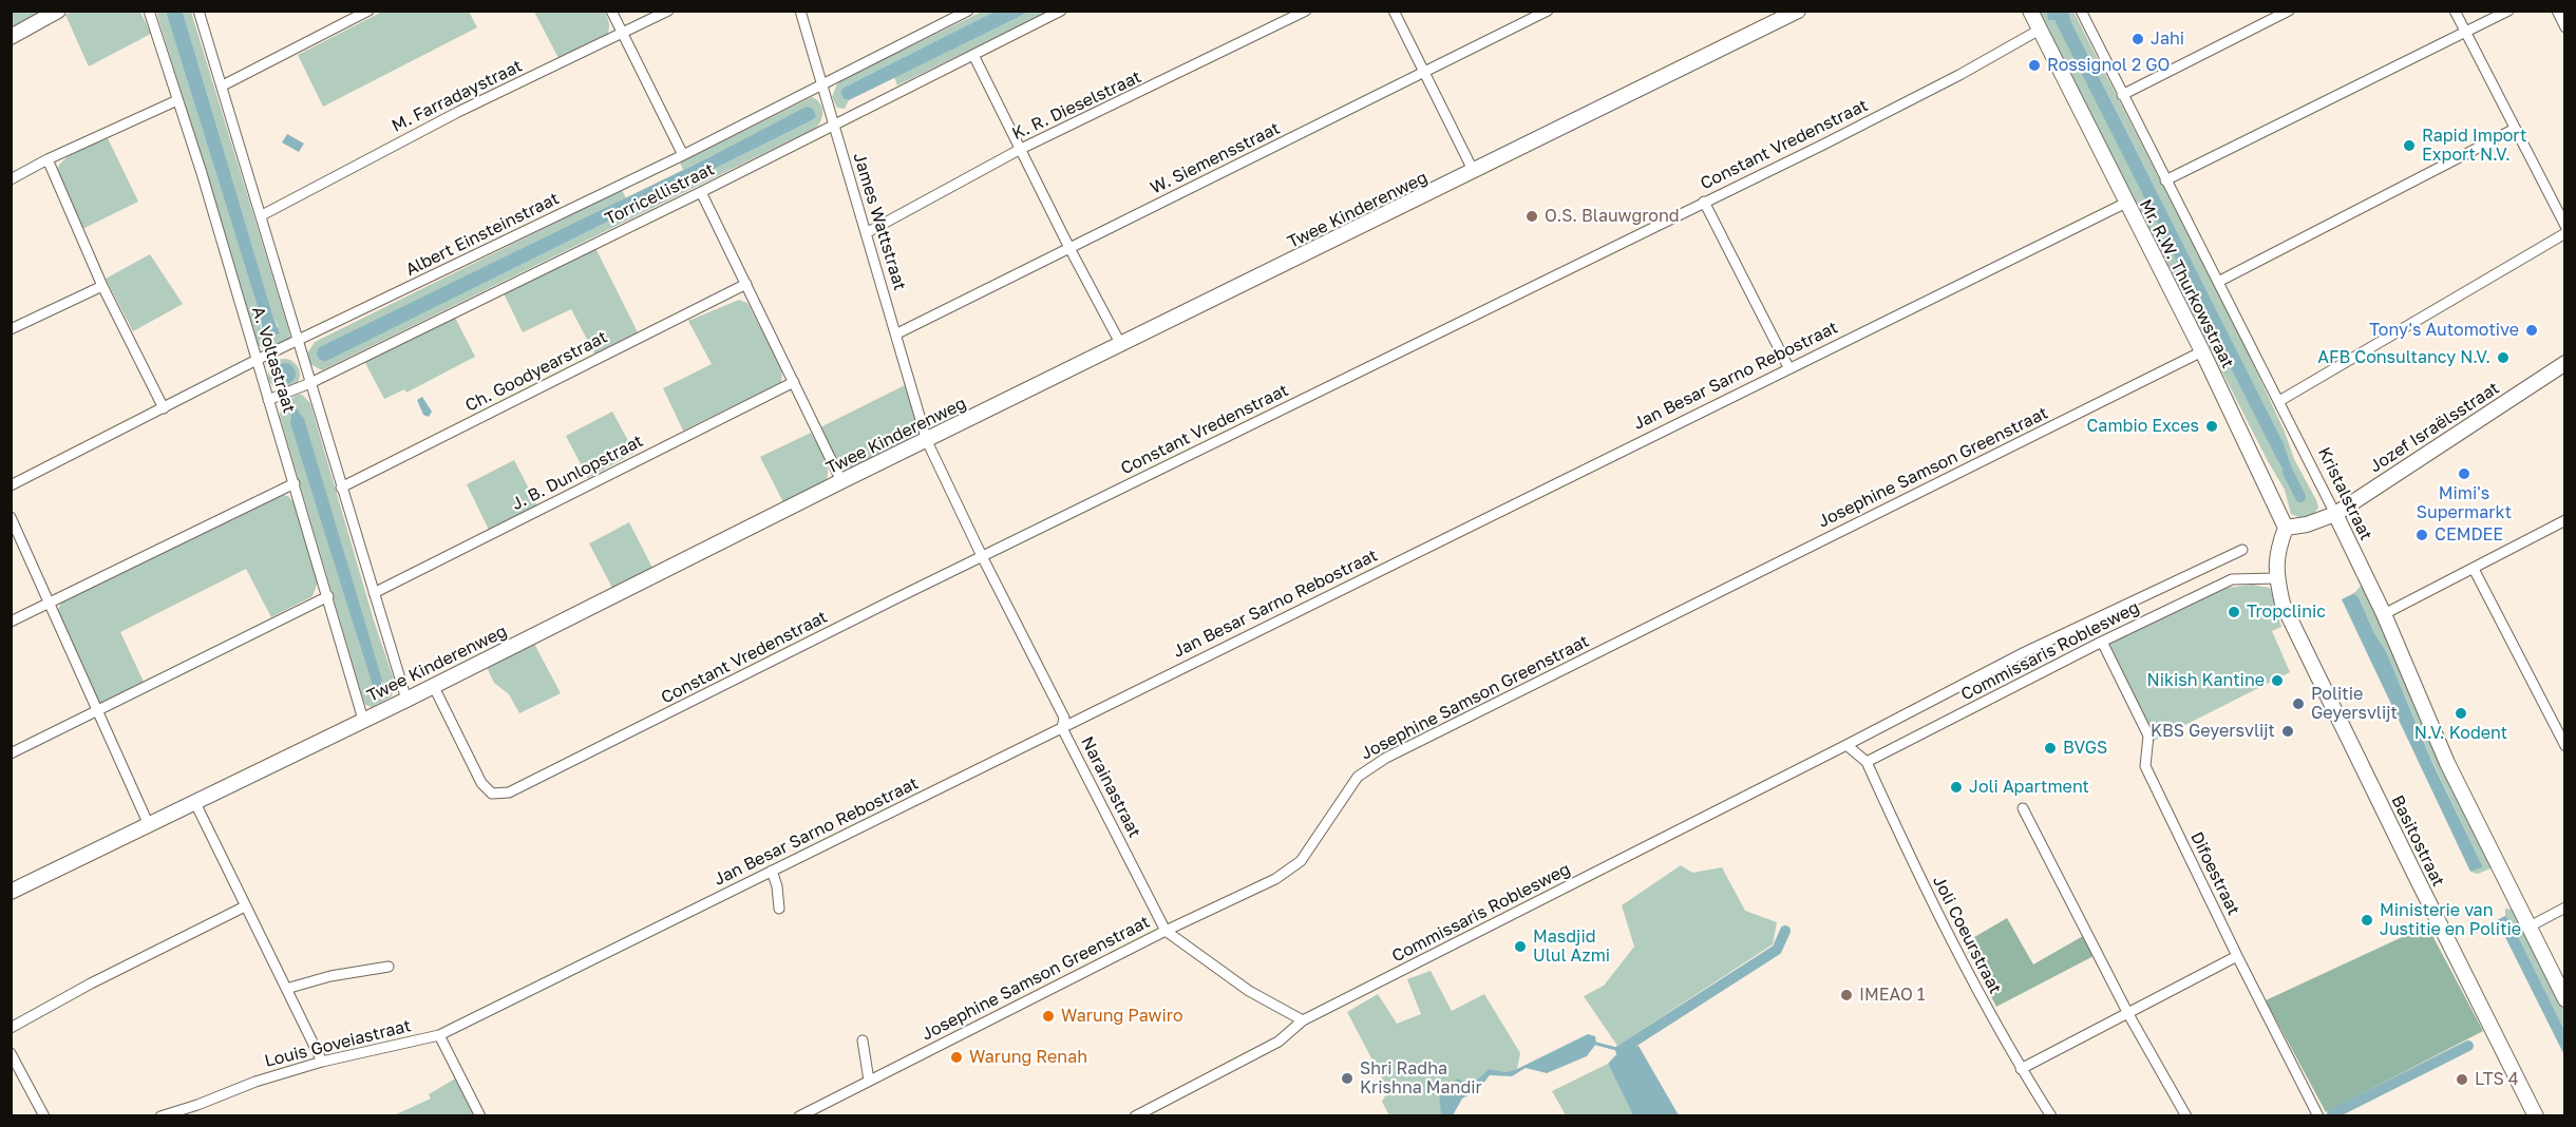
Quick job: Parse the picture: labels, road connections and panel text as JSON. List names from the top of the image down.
{
  "streets": {
    "street": [
      "M. Farradaystraat",
      "K. R. Dieselstraat",
      "Constant Vredenstraat",
      "W. Siemensstraat",
      "Torricellistraat",
      "Twee Kinderenweg",
      "James Wattstraat",
      "Albert Einsteinstraat",
      "Mr. R.W. Thurkowstraat",
      "A. Voltastraat",
      "Ch. Goodyearstraat",
      "Jan Besar Sarno Rebostraat",
      "Jozef Israëlsstraat",
      "Josephine Samson Greenstraat",
      "J. B. Dunlopstraat",
      "Kristalstraat",
      "Commissaris Roblesweg",
      "Narainastraat",
      "Basitostraat",
      "Difoestraat",
      "Joli Coeurstraat",
      "Louis Goveiastraat"
    ]
  },
  "crossings": [
    ["M. Farradaystraat", "A. Voltastraat"],
    ["K. R. Dieselstraat", "James Wattstraat"],
    ["Constant Vredenstraat", "Twee Kinderenweg"],
    ["Constant Vredenstraat", "Mr. R.W. Thurkowstraat"],
    ["Constant Vredenstraat", "Narainastraat"],
    ["W. Siemensstraat", "James Wattstraat"],
    ["Torricellistraat", "James Wattstraat"],
    ["Torricellistraat", "A. Voltastraat"],
    ["Twee Kinderenweg", "James Wattstraat"],
    ["Twee Kinderenweg", "A. Voltastraat"],
    ["Twee Kinderenweg", "Narainastraat"],
    ["James Wattstraat", "Albert Einsteinstraat"],
    ["James Wattstraat", "Narainastraat"],
    ["Albert Einsteinstraat", "A. Voltastraat"],
    ["Mr. R.W. Thurkowstraat", "Jan Besar Sarno Rebostraat"],
    ["Mr. R.W. Thurkowstraat", "Jozef Israëlsstraat"],
    ["Mr. R.W. Thurkowstraat", "Josephine Samson Greenstraat"],
    ["A. Voltastraat", "Ch. Goodyearstraat"],
    ["A. Voltastraat", "J. B. Dunlopstraat"],
    ["Jan Besar Sarno Rebostraat", "Narainastraat"],
    ["Jan Besar Sarno Rebostraat", "Louis Goveiastraat"],
    ["Jozef Israëlsstraat", "Kristalstraat"],
    ["Josephine Samson Greenstraat", "Narainastraat"],
    ["Commissaris Roblesweg", "Narainastraat"],
    ["Commissaris Roblesweg", "Basitostraat"],
    ["Commissaris Roblesweg", "Difoestraat"],
    ["Commissaris Roblesweg", "Joli Coeurstraat"]
  ],
  "places": [
    "Jahi",
    "Rossignol 2 GO",
    "Rapid Import Export N.V.",
    "O.S. Blauwgrond",
    "Tony's Automotive",
    "AFB Consultancy N.V.",
    "Cambio Exces",
    "Mimi's Supermarkt",
    "CEMDEE",
    "Tropclinic",
    "Nikish Kantine",
    "Politie Geyersvlijt",
    "N.V. Kodent",
    "KBS Geyersvlijt",
    "BVGS",
    "Joli Apartment",
    "Ministerie van Justitie en Politie",
    "Masdjid Ulul Azmi",
    "IMEAO 1",
    "Warung Pawiro",
    "Warung Renah",
    "Shri Radha Krishna Mandir",
    "LTS 4"
  ]
}
